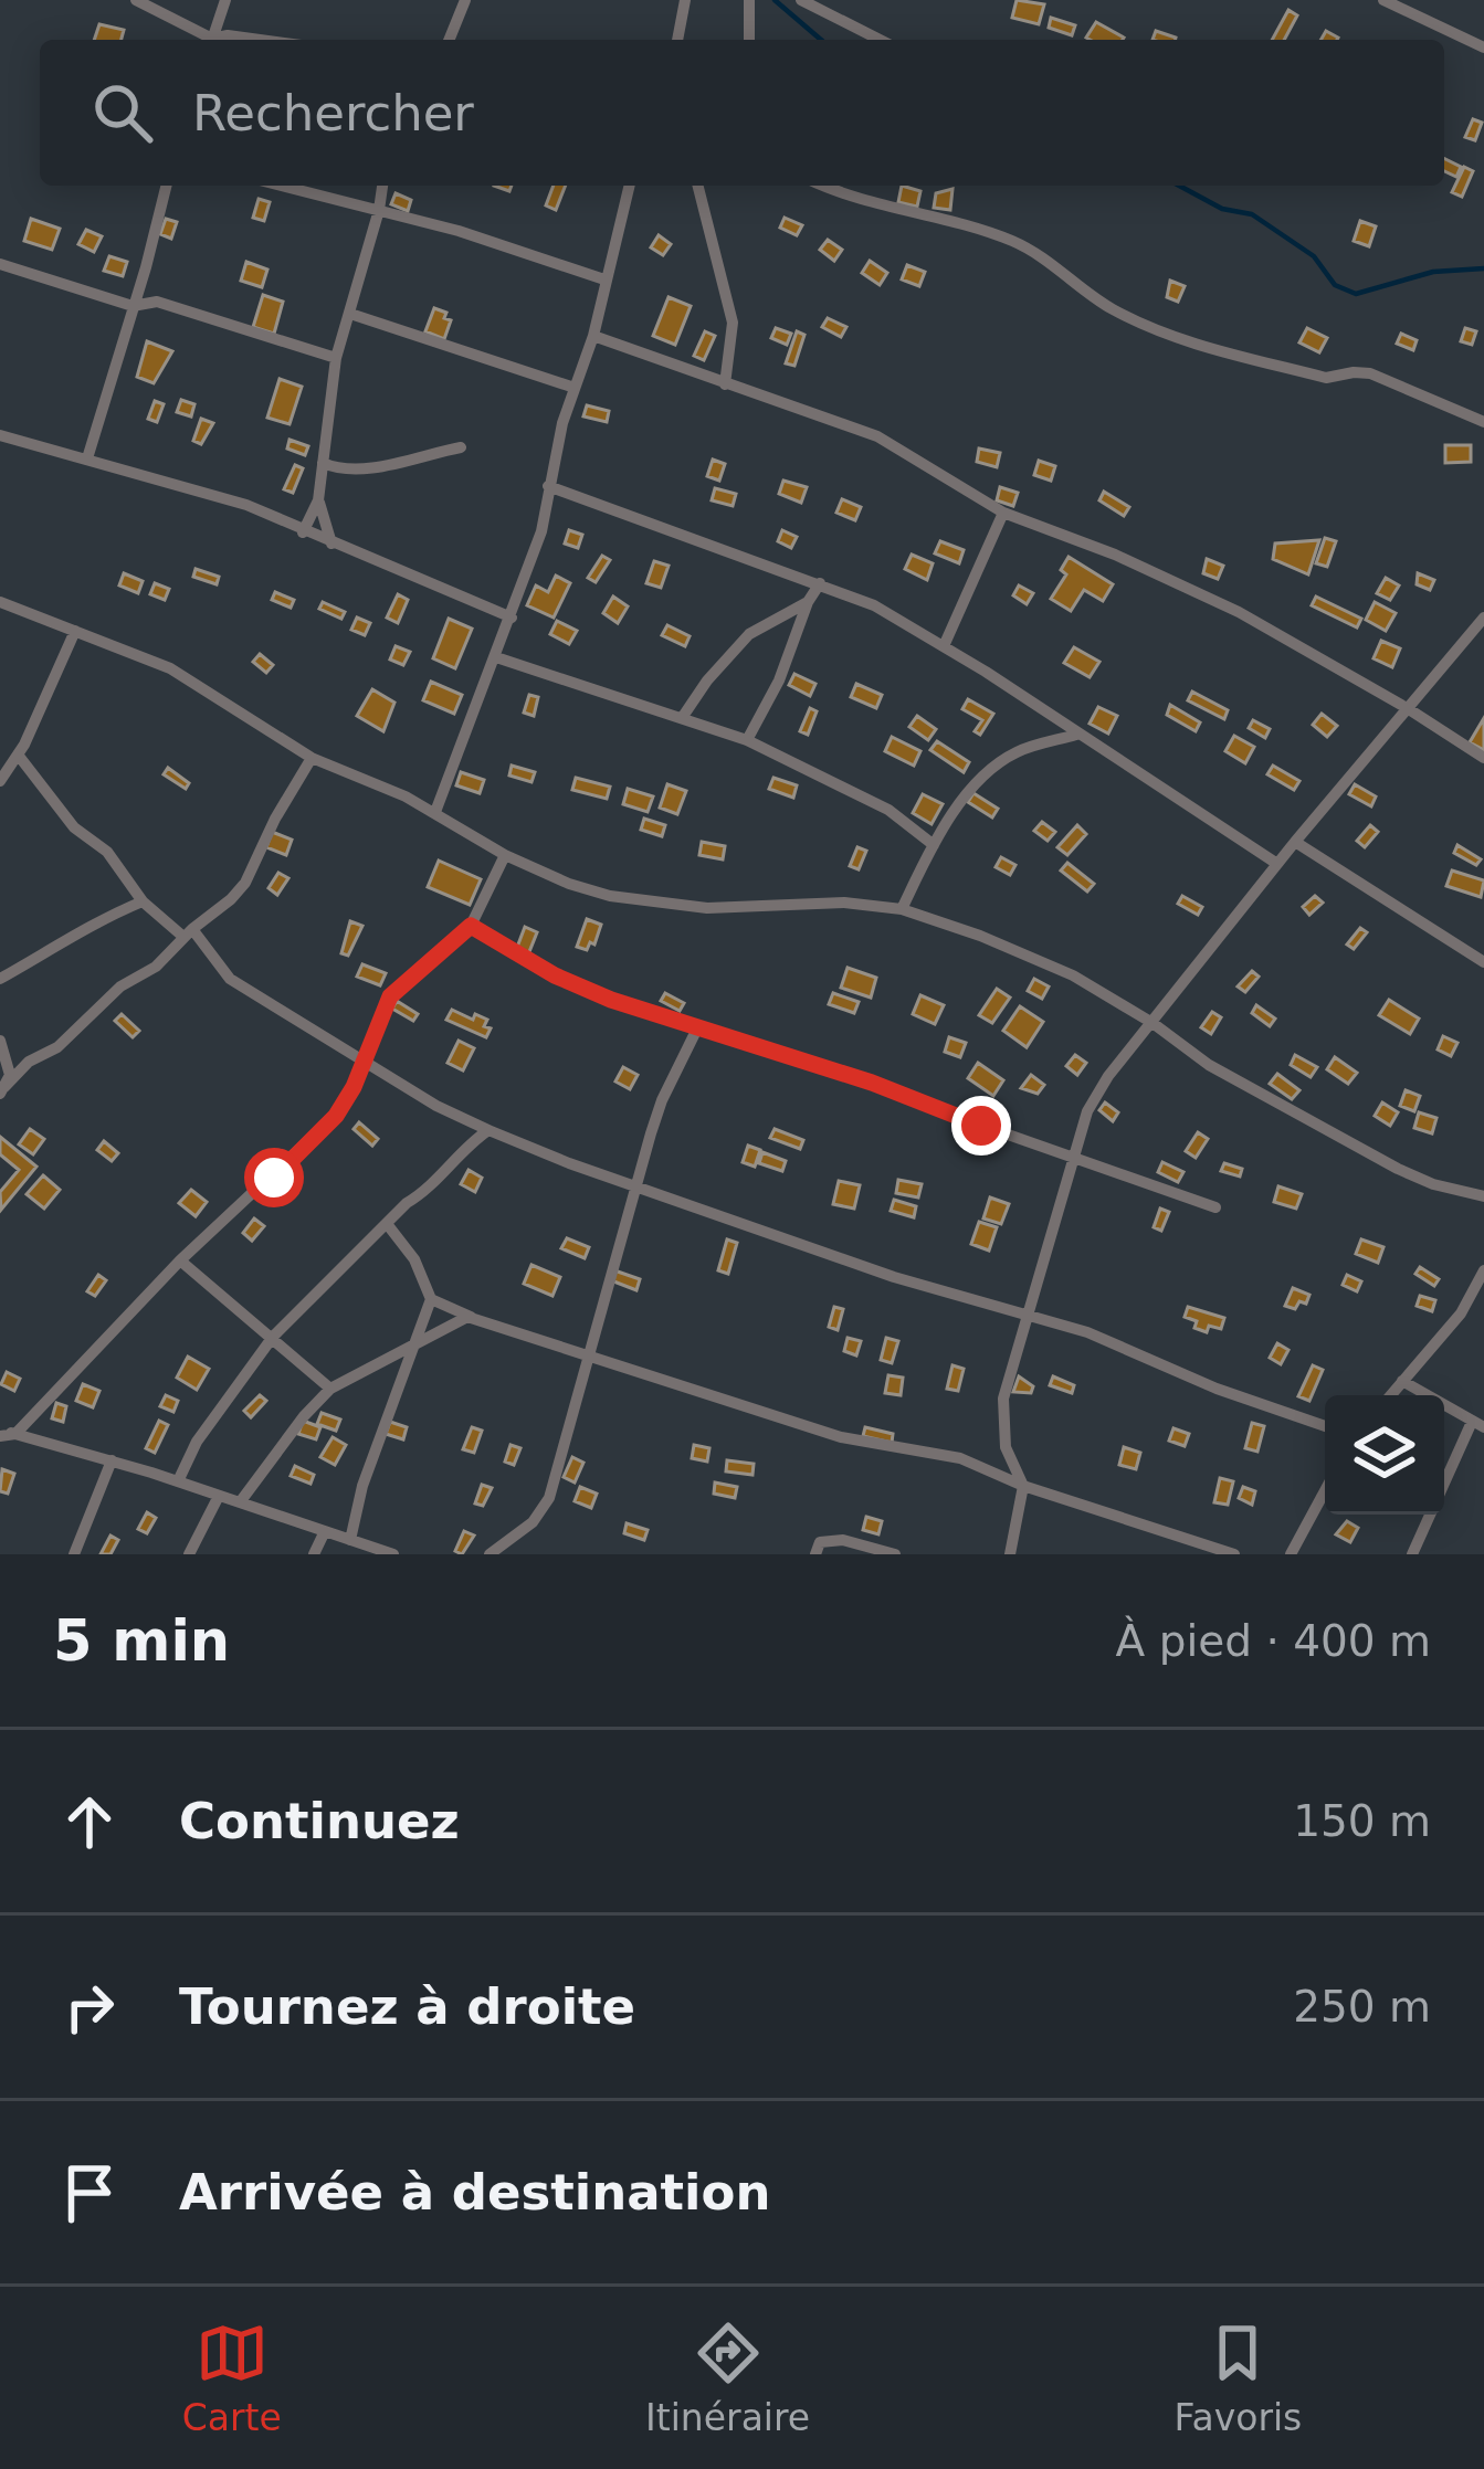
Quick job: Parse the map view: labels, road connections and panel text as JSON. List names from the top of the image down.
{
  "page": {
    "search": "Rechercher",
    "heading": ["5 min", "À pied · 400 m"],
    "list": [
      ["Continuez", "150 m"],
      ["Tournez à droite", "250 m"],
      "Arrivée à destination"
    ],
    "nav": ["Carte", "Itinéraire", "Favoris"]
  }
}
